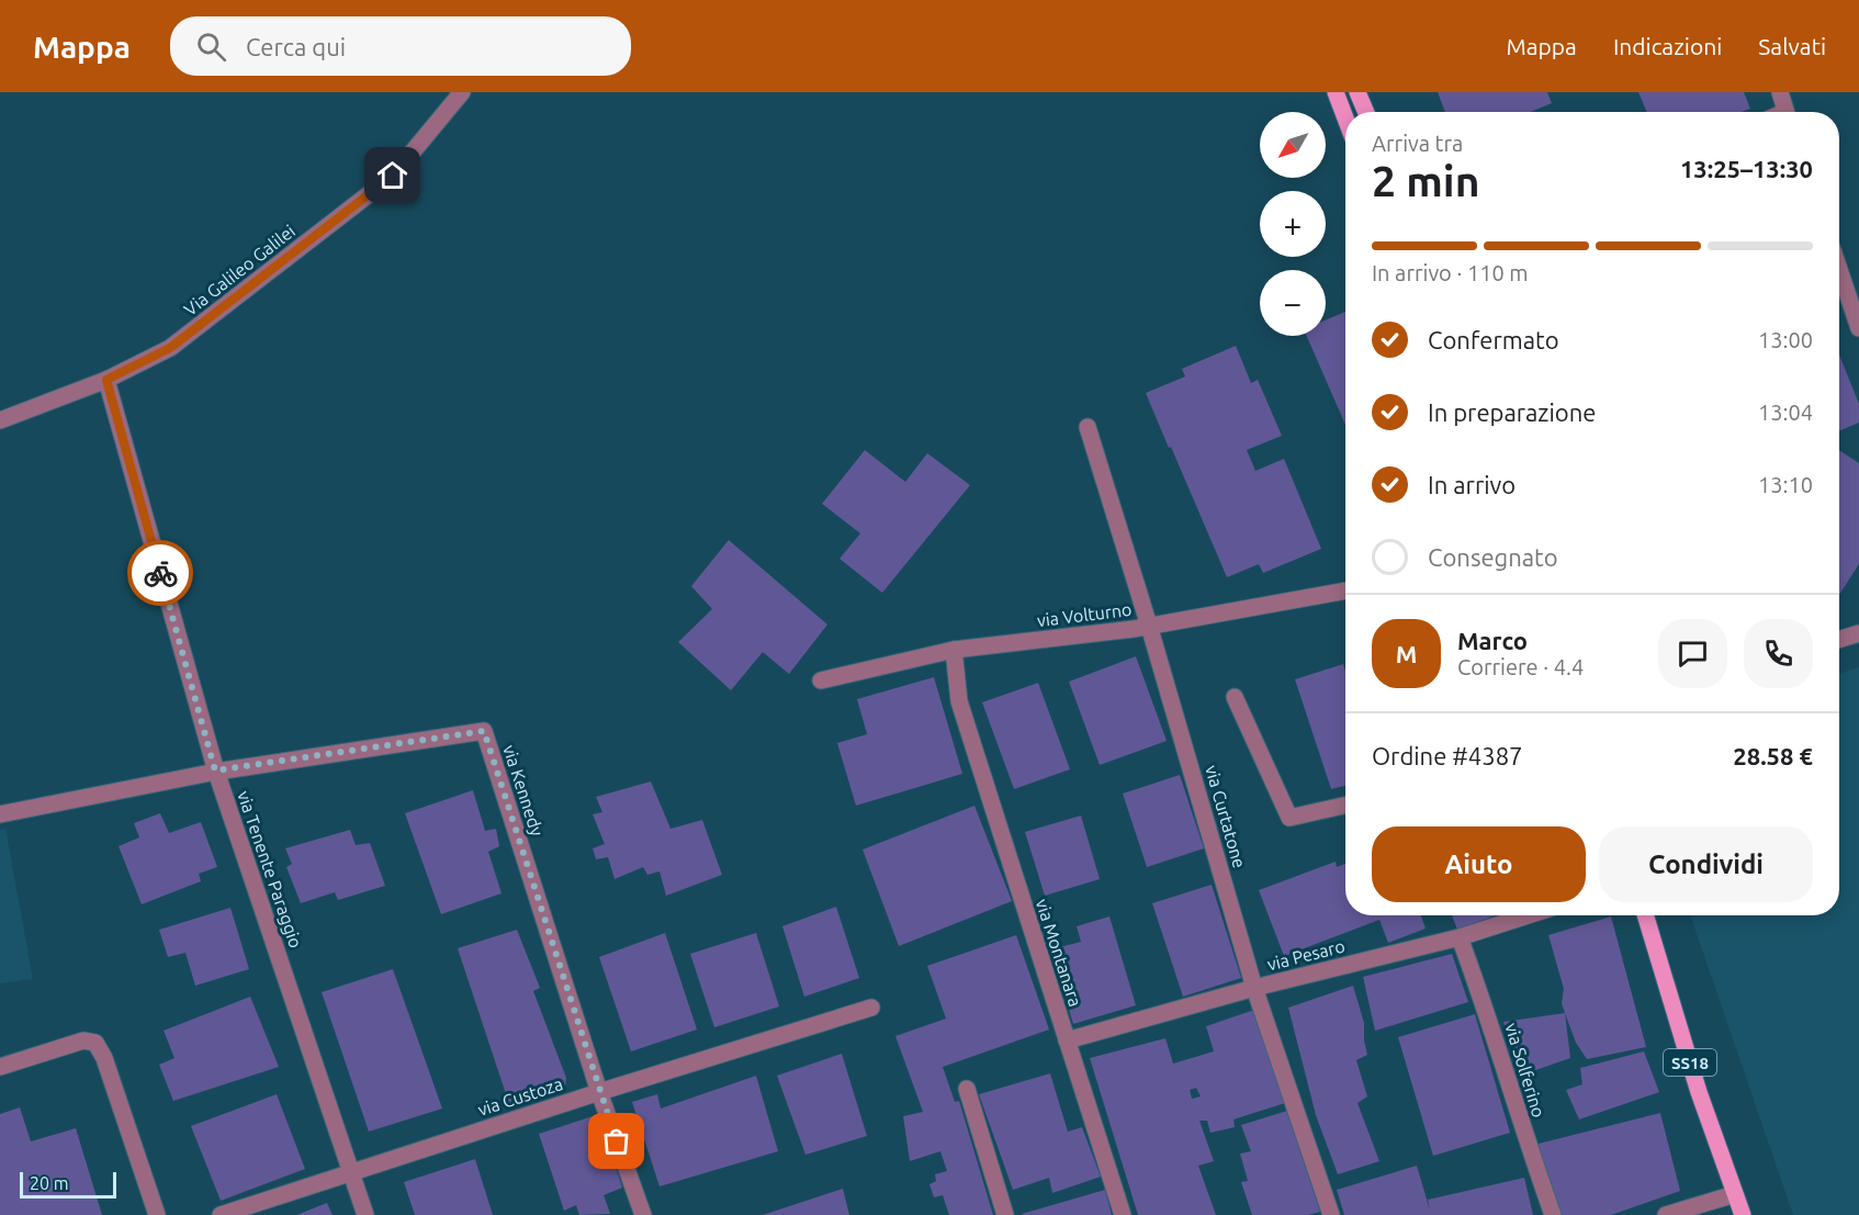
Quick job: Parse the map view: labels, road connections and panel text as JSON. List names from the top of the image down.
{
  "streets": {
    "main road": ["SS18"],
    "street": [
      "Via Galileo Galilei",
      "via Volturno",
      "via Kennedy",
      "via Curtatone",
      "via Tenente Paraggio",
      "via Montanara",
      "via Pesaro",
      "via Solferino",
      "via Custoza"
    ]
  },
  "crossings": [
    ["Via Galileo Galilei", "via Tenente Paraggio"],
    ["via Volturno", "via Curtatone"],
    ["via Volturno", "via Montanara"],
    ["via Kennedy", "via Tenente Paraggio"],
    ["via Kennedy", "via Custoza"],
    ["via Curtatone", "via Pesaro"],
    ["via Tenente Paraggio", "via Custoza"],
    ["via Montanara", "via Pesaro"],
    ["via Pesaro", "via Solferino"]
  ],
  "scale_bar": "20 m",
  "north": "bottom left",
  "page": {
    "header": "Mappa",
    "search": "Cerca qui",
    "nav": ["Mappa", "Indicazioni", "Salvati"],
    "map_buttons": ["+", "−"],
    "heading": ["2 min", "Arriva tra", "13:25–13:30"],
    "panel": [
      "Marco",
      "Corriere · 4.4",
      "Ordine #4387",
      "28.58 €"
    ],
    "bar": "In arrivo · 110 m",
    "list": [
      ["Confermato", "13:00"],
      ["In preparazione", "13:04"],
      ["In arrivo", "13:10"],
      "Consegnato"
    ],
    "round": "M",
    "buttons": ["Aiuto", "Condividi"],
    "scale": "20 m"
  }
}
